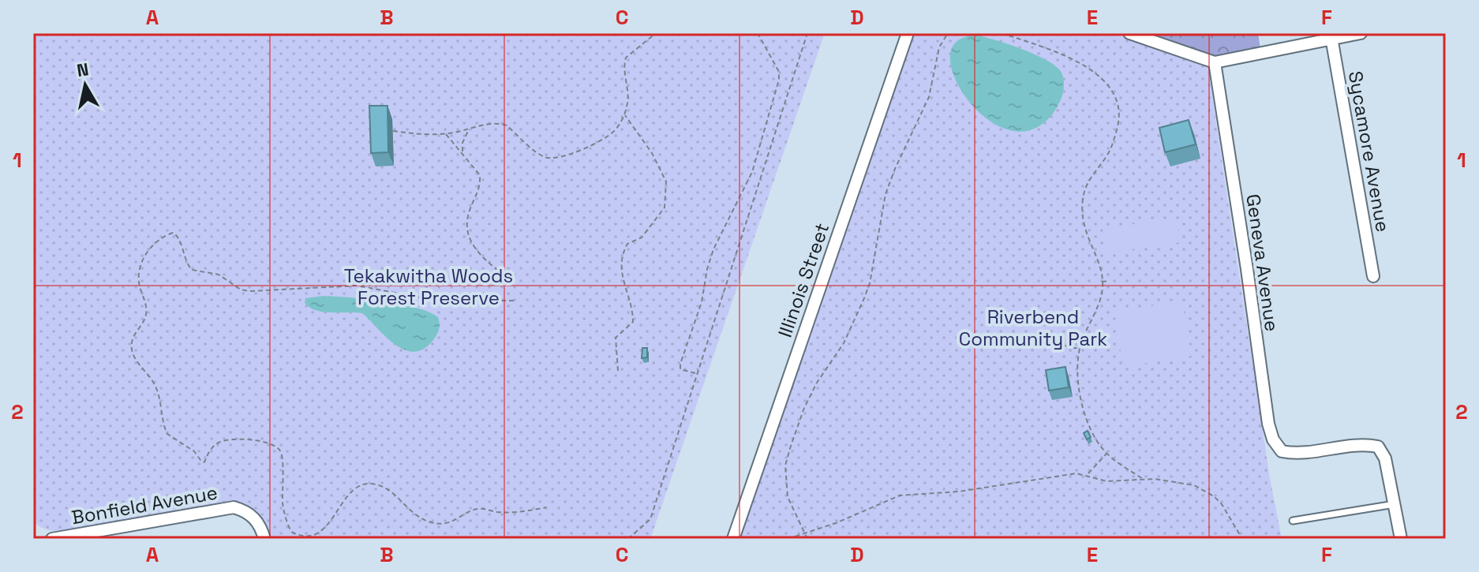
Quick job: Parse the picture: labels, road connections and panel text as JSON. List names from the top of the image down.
{
  "streets": {
    "street": [
      "Sycamore Avenue",
      "Geneva Avenue",
      "Illinois Street",
      "Bonfield Avenue"
    ]
  },
  "parks": ["Tekakwitha Woods Forest Preserve", "Riverbend Community Park"],
  "north": "top",
  "grid": {
    "columns": [
      "A",
      "B",
      "C",
      "D",
      "E",
      "F"
    ],
    "rows": ["1", "2"]
  }
}
